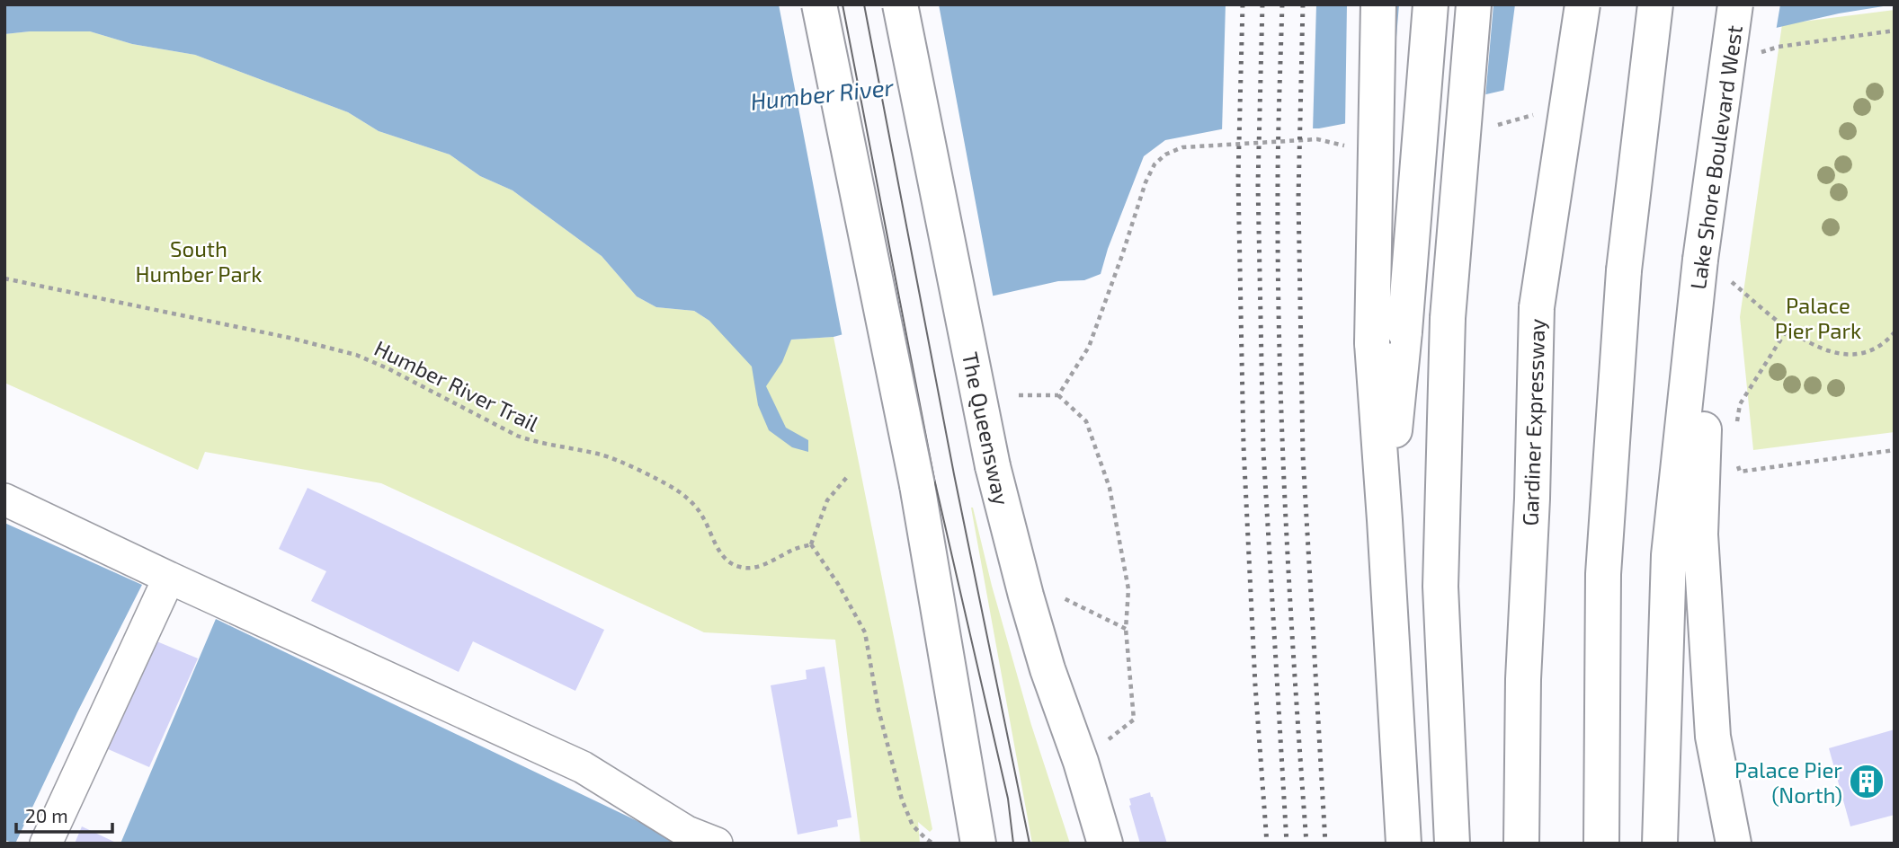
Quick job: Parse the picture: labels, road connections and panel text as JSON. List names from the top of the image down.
{
  "streets": {
    "main road": ["Lake Shore Boulevard West", "Gardiner Expressway", "The Queensway"],
    "path": ["Humber River Trail"]
  },
  "water": ["Humber River"],
  "parks": ["South Humber Park", "Palace Pier Park"],
  "places": {
    "building": ["Palace Pier (North)"]
  },
  "scale_bar": "20 m"
}
